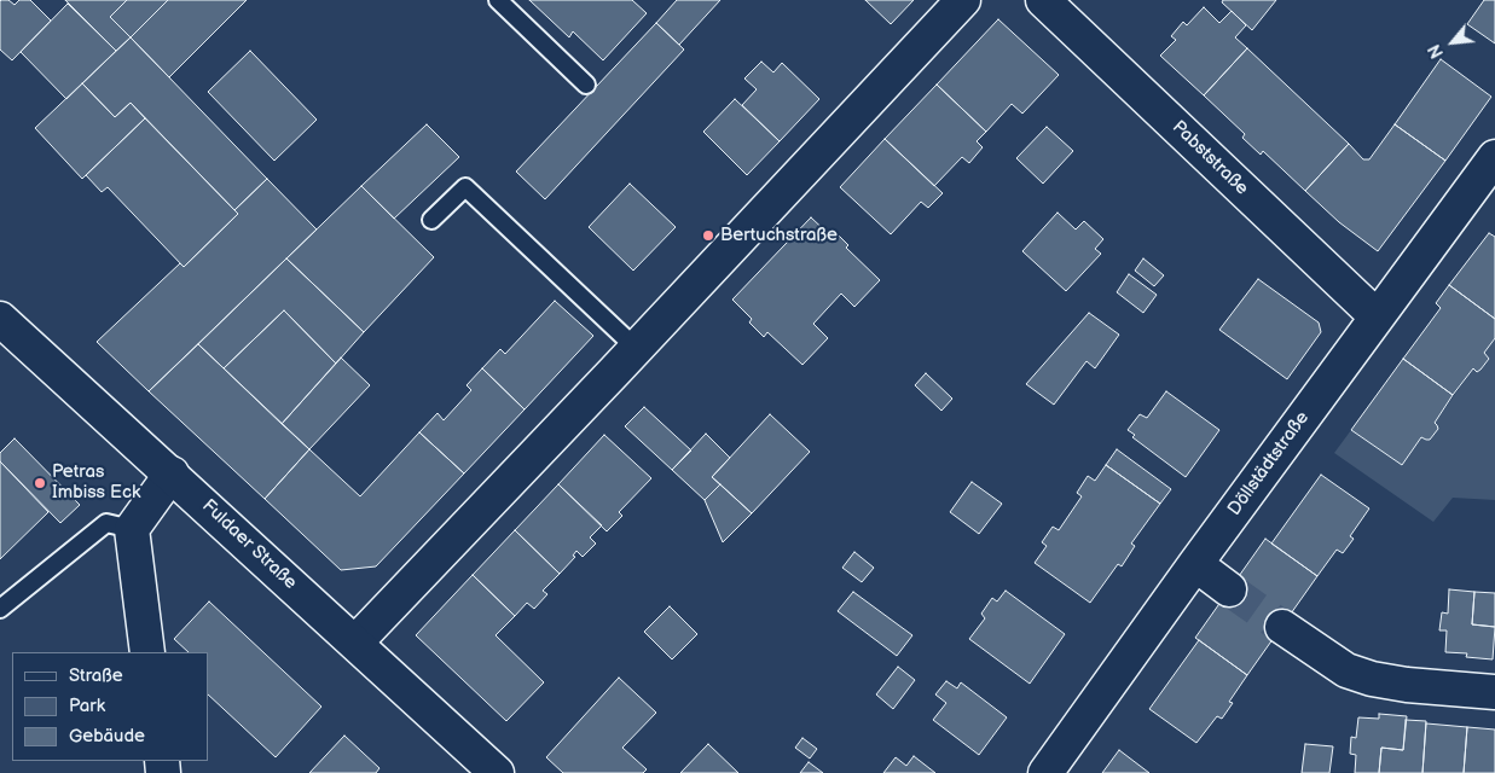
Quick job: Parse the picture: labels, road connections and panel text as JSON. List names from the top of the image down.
{
  "streets": {
    "street": ["Pabststraße", "Döllstädtstraße", "Fuldaer Straße"]
  },
  "crossings": [
    ["Pabststraße", "Döllstädtstraße"]
  ],
  "places": ["Bertuchstraße", "Petras Imbiss Eck"],
  "legend": ["Straße", "Park", "Gebäude"],
  "north": "bottom left"
}
